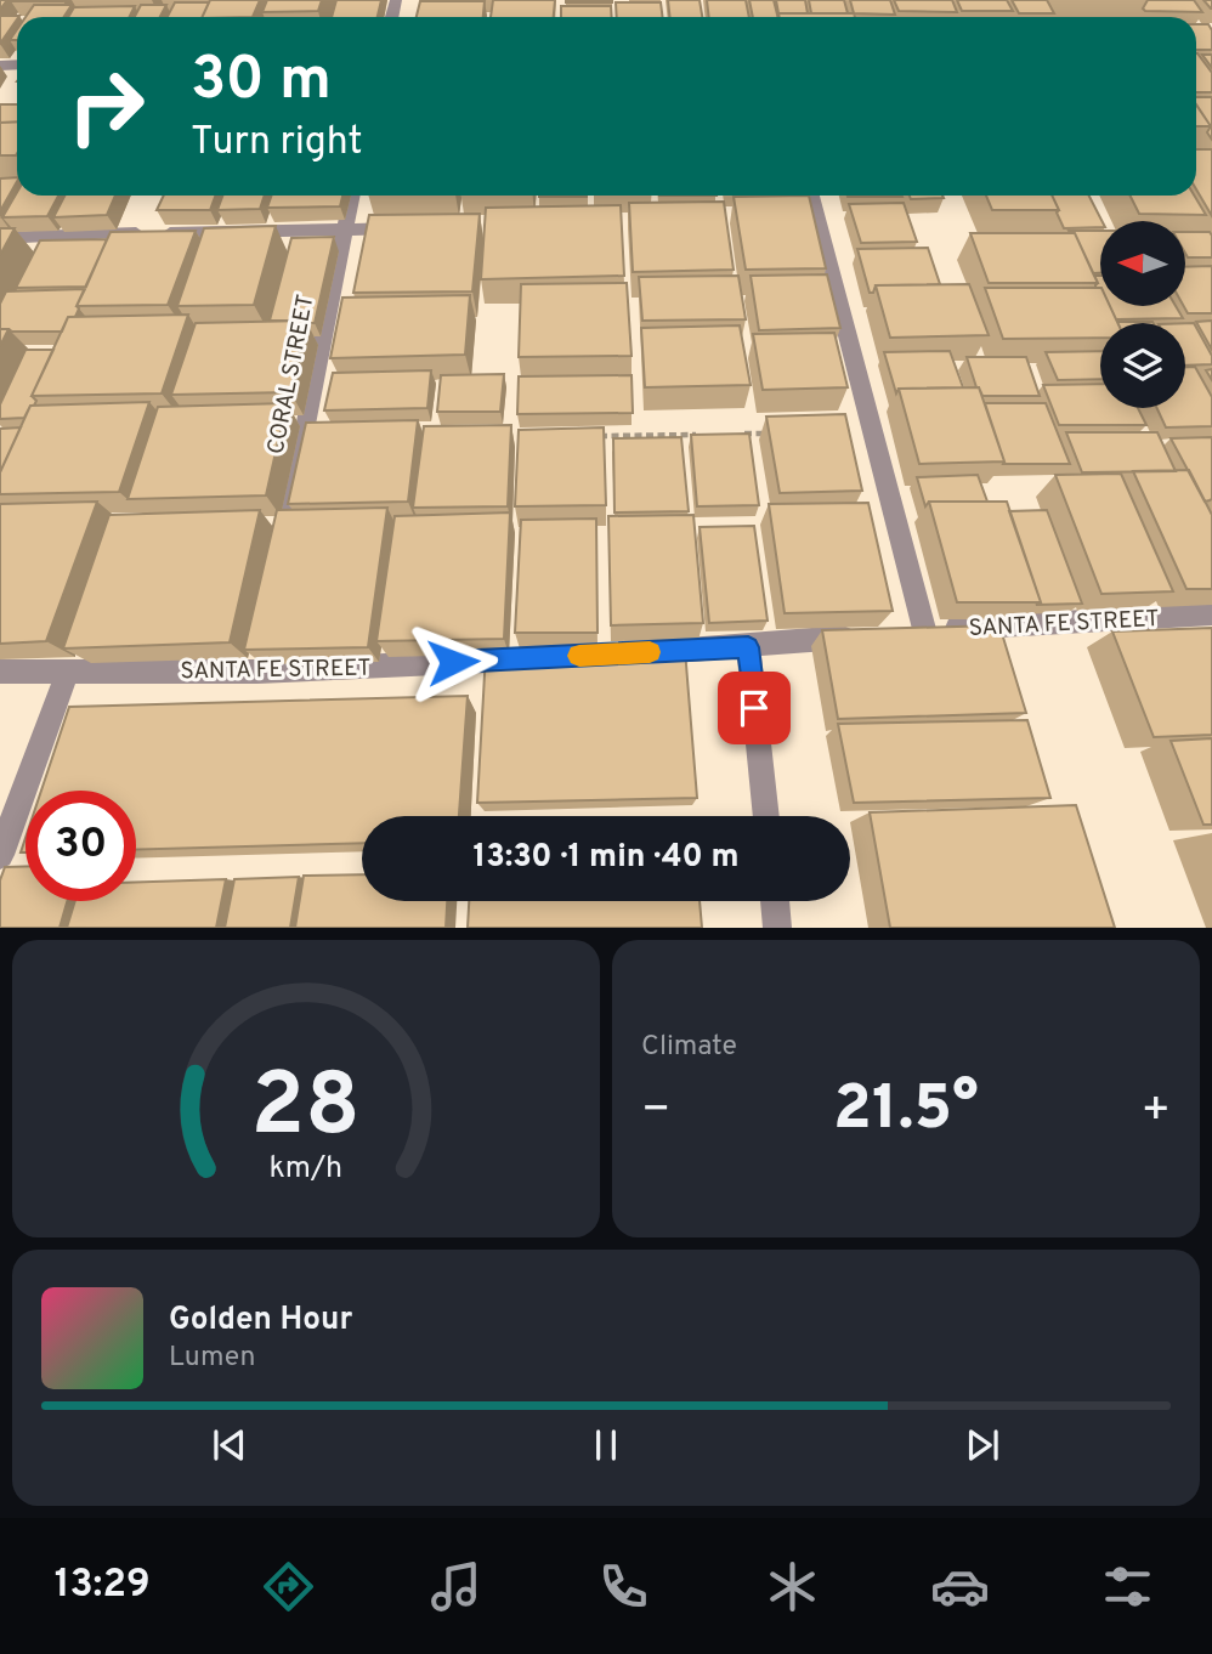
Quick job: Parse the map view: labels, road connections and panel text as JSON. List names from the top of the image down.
{
  "streets": {
    "street": ["CORAL STREET", "SANTA FE STREET"]
  },
  "north": "left",
  "page": {
    "turn": ["30 m", "Turn right"],
    "limit": "30",
    "trip": "13:30 · 1 min · 40 m",
    "tile": "Climate",
    "heat": ["−", "21.5°", "+"],
    "song": ["Golden Hour", "Lumen"],
    "tabs": "13:29",
    "gauge": ["28", "km/h"]
  }
}
